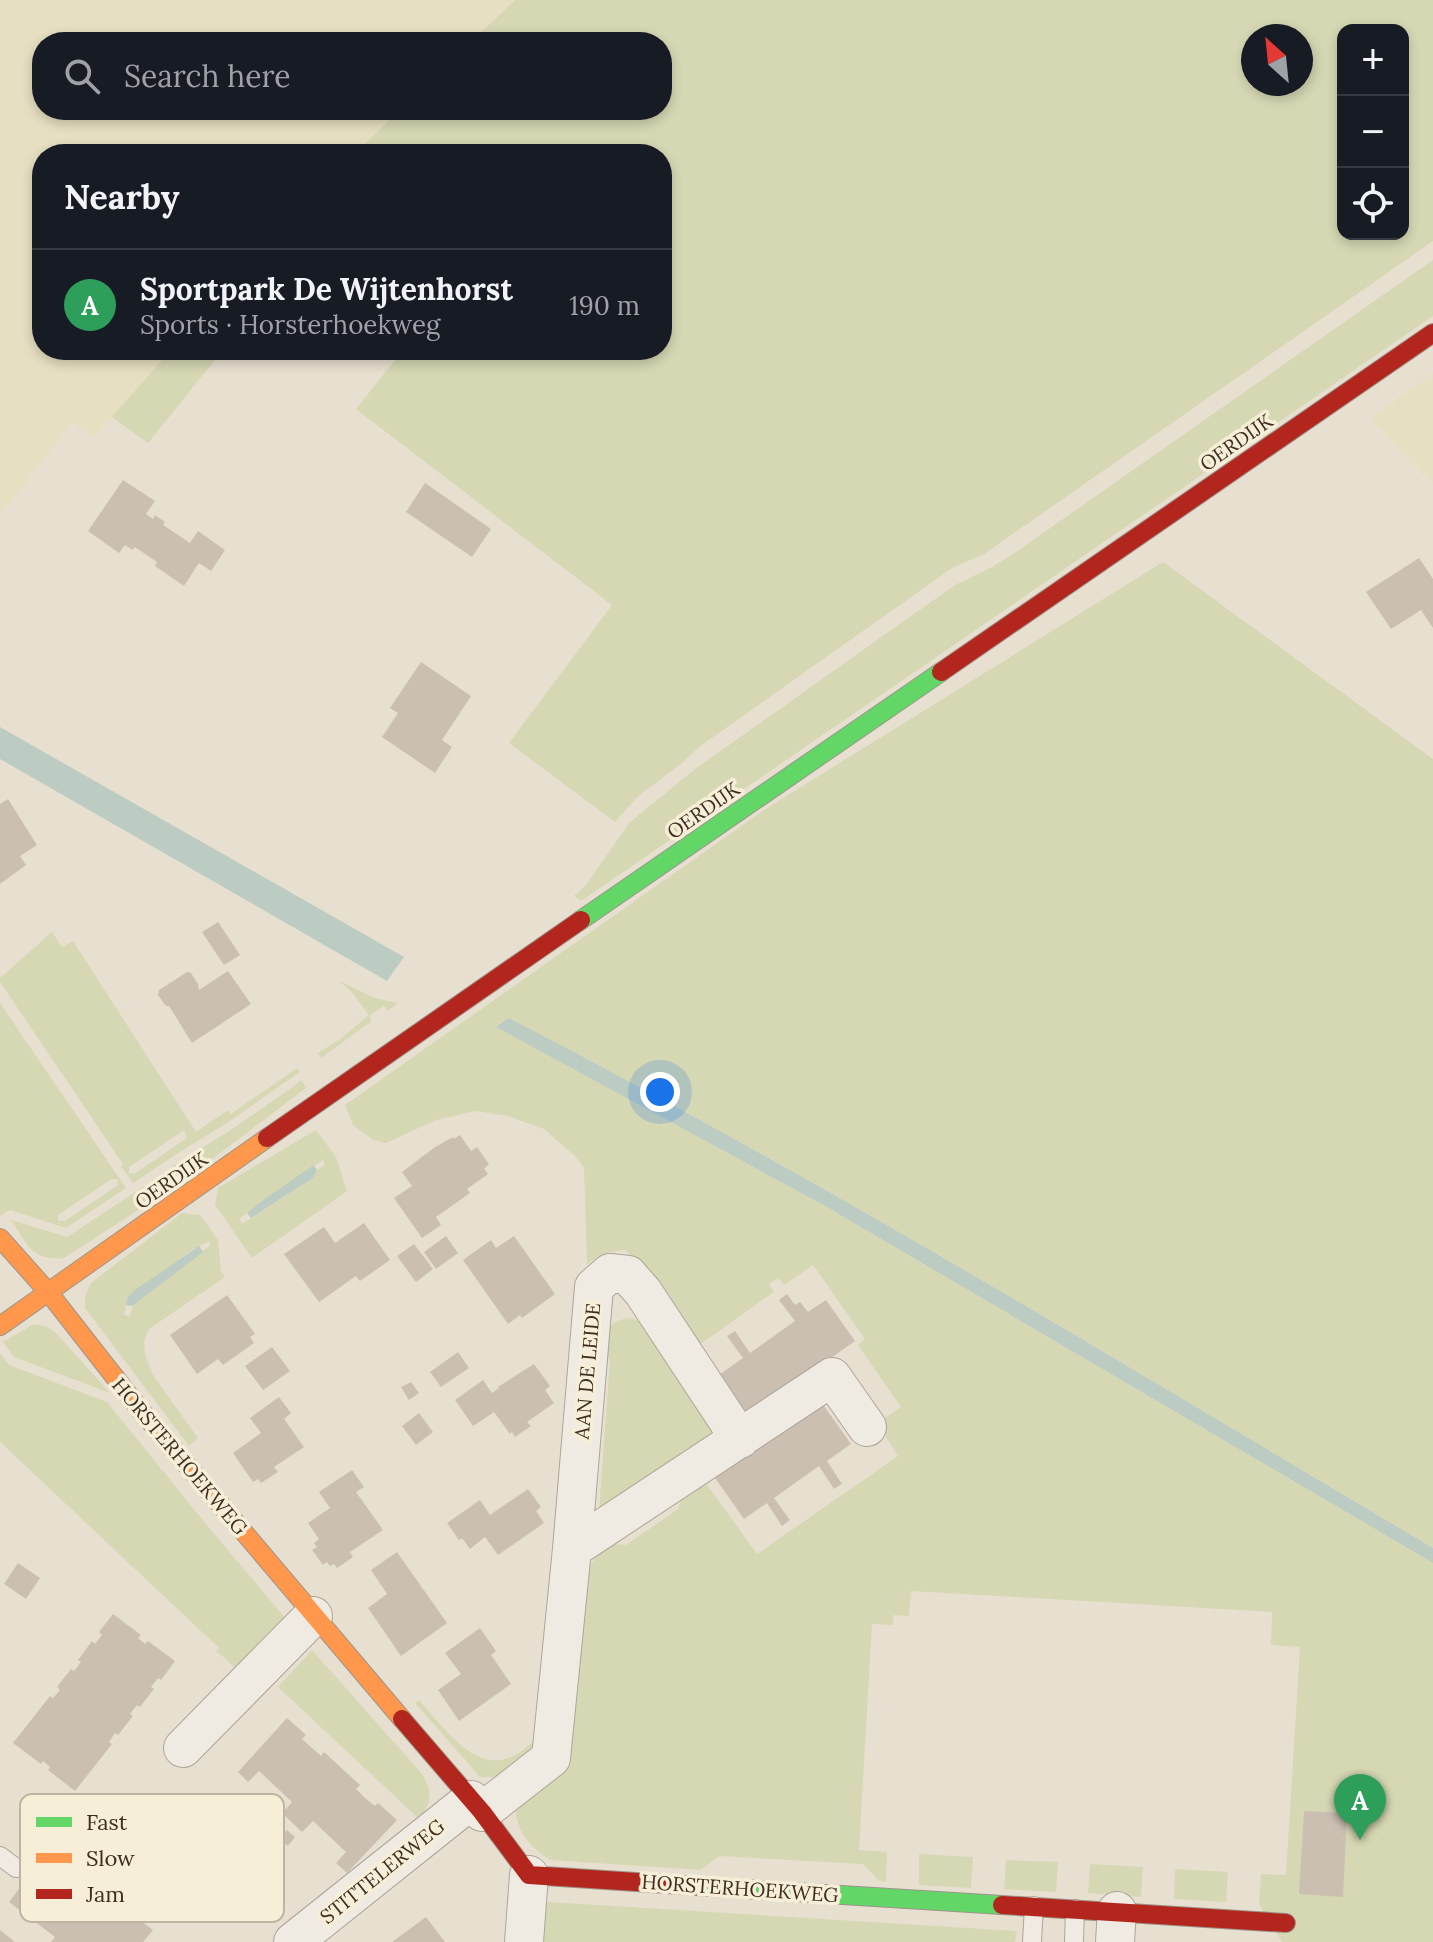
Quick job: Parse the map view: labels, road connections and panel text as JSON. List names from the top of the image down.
{
  "streets": {
    "street": [
      "OERDIJK",
      "AAN DE LEIDE",
      "HORSTERHOEKWEG",
      "STITTELERWEG"
    ]
  },
  "crossings": [
    ["OERDIJK", "HORSTERHOEKWEG"],
    ["AAN DE LEIDE", "HORSTERHOEKWEG"],
    ["AAN DE LEIDE", "STITTELERWEG"],
    ["HORSTERHOEKWEG", "STITTELERWEG"]
  ],
  "legend": ["Fast", "Slow", "Jam"],
  "north": "top left",
  "page": {
    "map_buttons": ["+", "−"],
    "search": "Search here",
    "heading": "Nearby",
    "list": [
      {
        "mark": "A",
        "name": "Sportpark De Wijtenhorst",
        "note": "Sports · Horsterhoekweg",
        "value": "190 m"
      }
    ],
    "pins": "A"
  }
}
